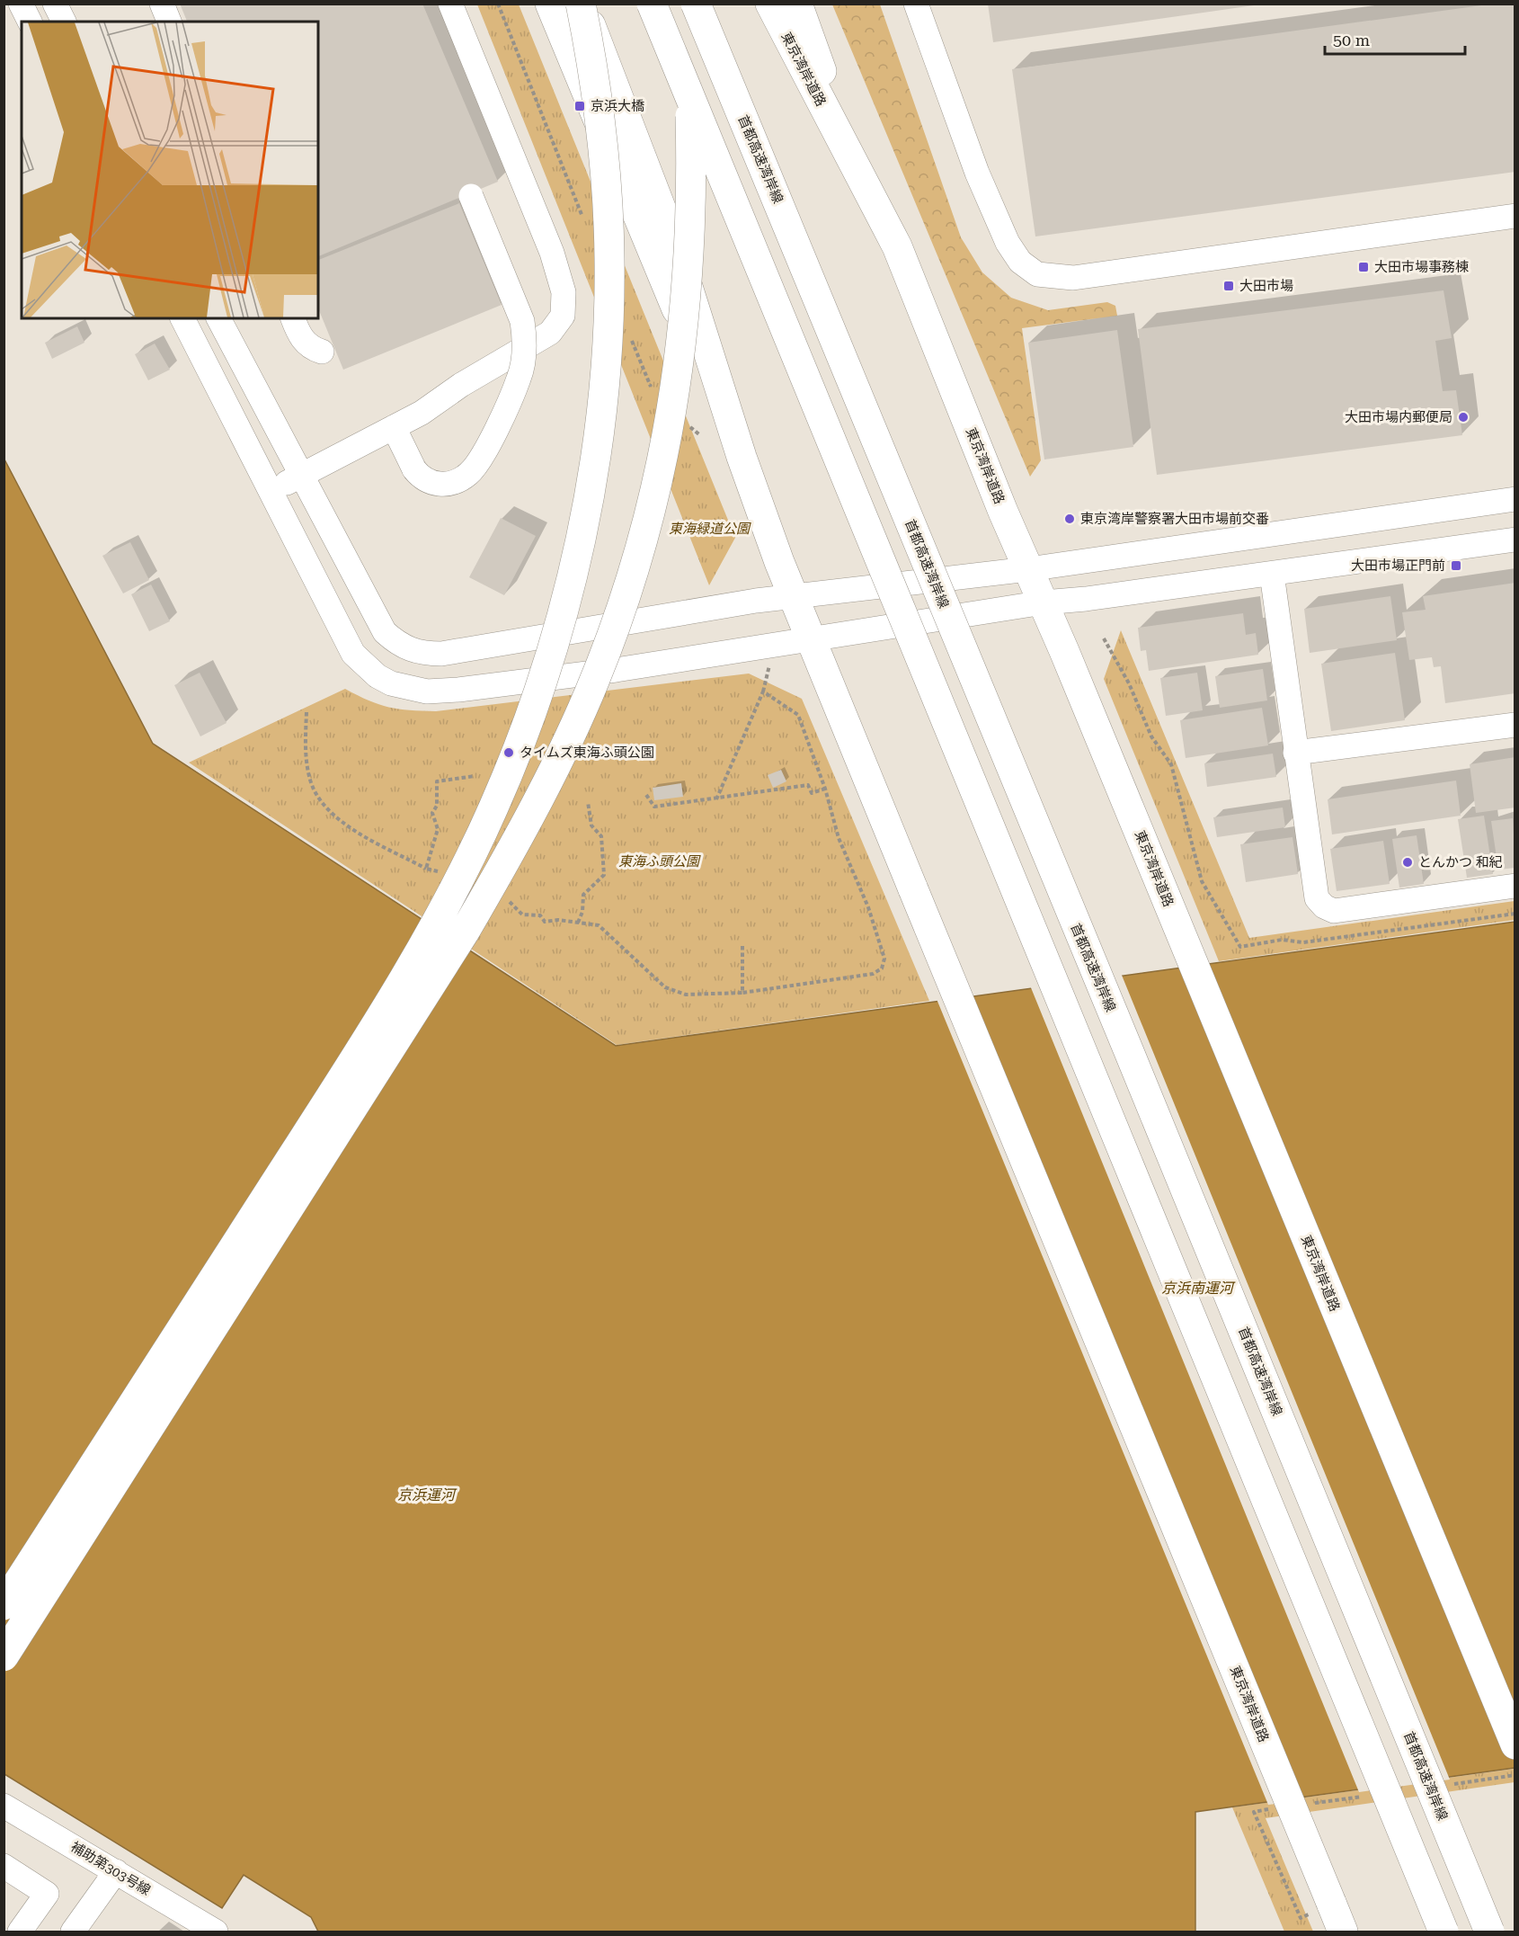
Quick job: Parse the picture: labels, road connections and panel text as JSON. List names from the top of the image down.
{
  "streets": {
    "highway": ["東京湾岸道路", "首都高速湾岸線"],
    "street": ["補助第303号線"]
  },
  "water": ["京浜南運河", "京浜運河"],
  "parks": ["東海緑道公園", "東海ふ頭公園"],
  "places": {
    "transit": [
      "京浜大橋",
      "大田市場事務棟",
      "大田市場",
      "大田市場正門前"
    ],
    "other": [
      "大田市場内郵便局",
      "東京湾岸警察署大田市場前交番",
      "タイムズ東海ふ頭公園",
      "とんかつ 和紀"
    ]
  },
  "scale_bar": "50 m"
}
